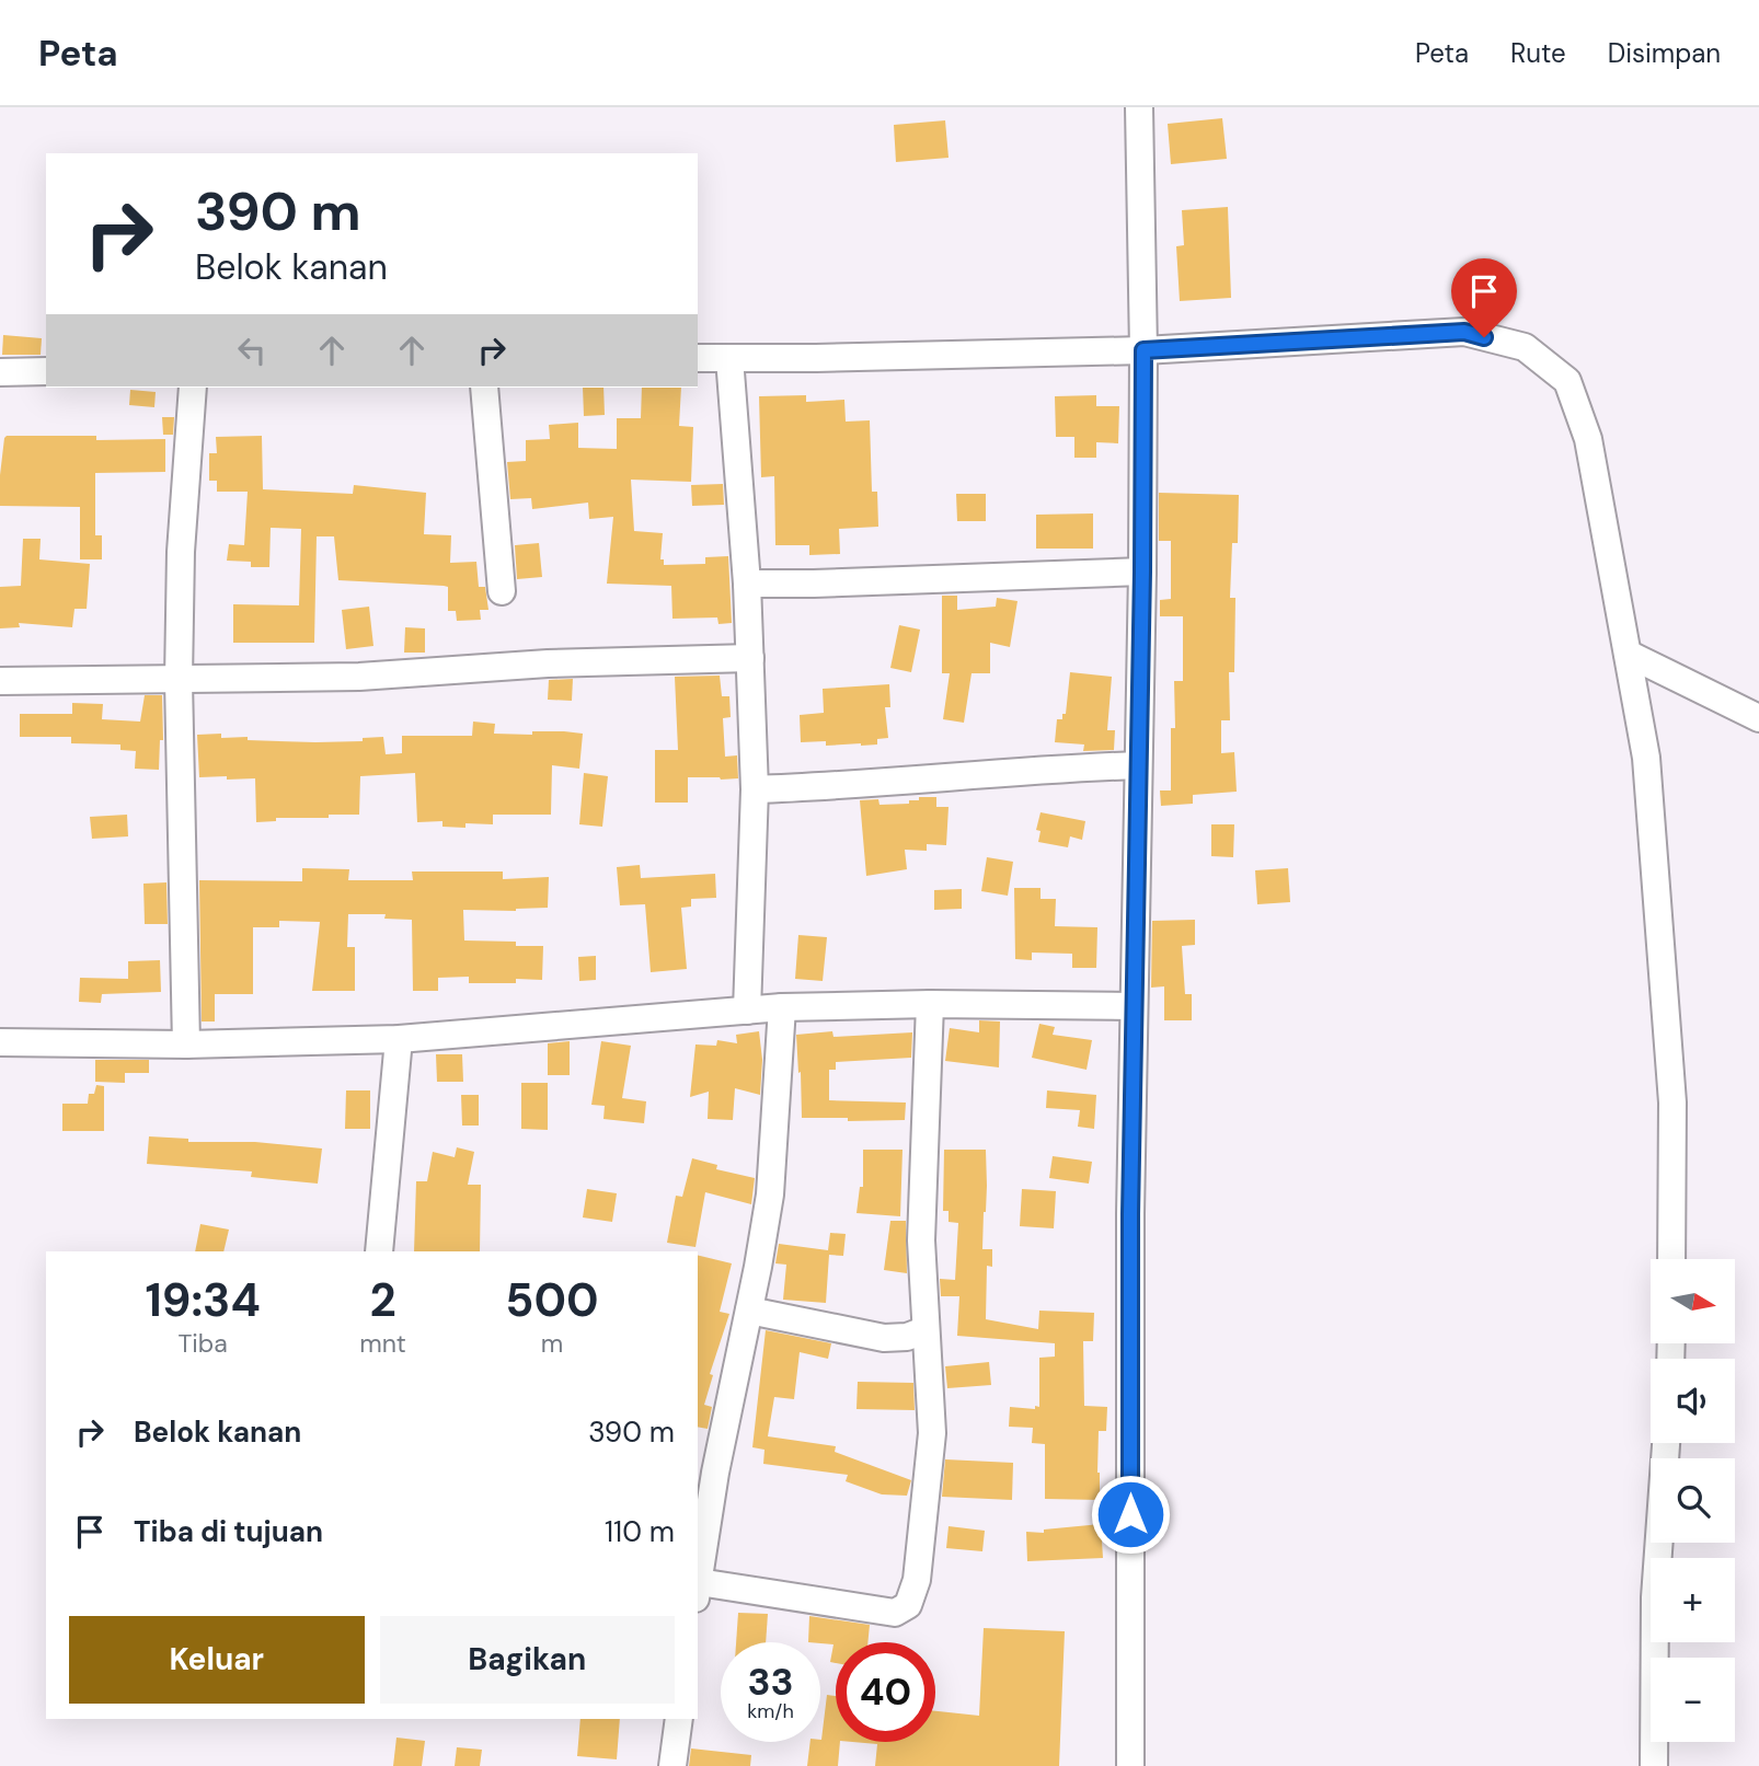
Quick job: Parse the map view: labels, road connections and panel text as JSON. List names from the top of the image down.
{
  "north": "right",
  "page": {
    "header": "Peta",
    "nav": ["Peta", "Rute", "Disimpan"],
    "turn": ["390 m", "Belok kanan"],
    "eta": [
      "19:34",
      "Tiba",
      "2",
      "mnt",
      "500",
      "m"
    ],
    "map_buttons": ["+", "−"],
    "list": [
      {
        "name": "Belok kanan",
        "value": "390 m"
      },
      {
        "name": "Tiba di tujuan",
        "value": "110 m"
      }
    ],
    "buttons": ["Keluar", "Bagikan"],
    "speed": "33 km/h",
    "limit": "40"
  }
}
